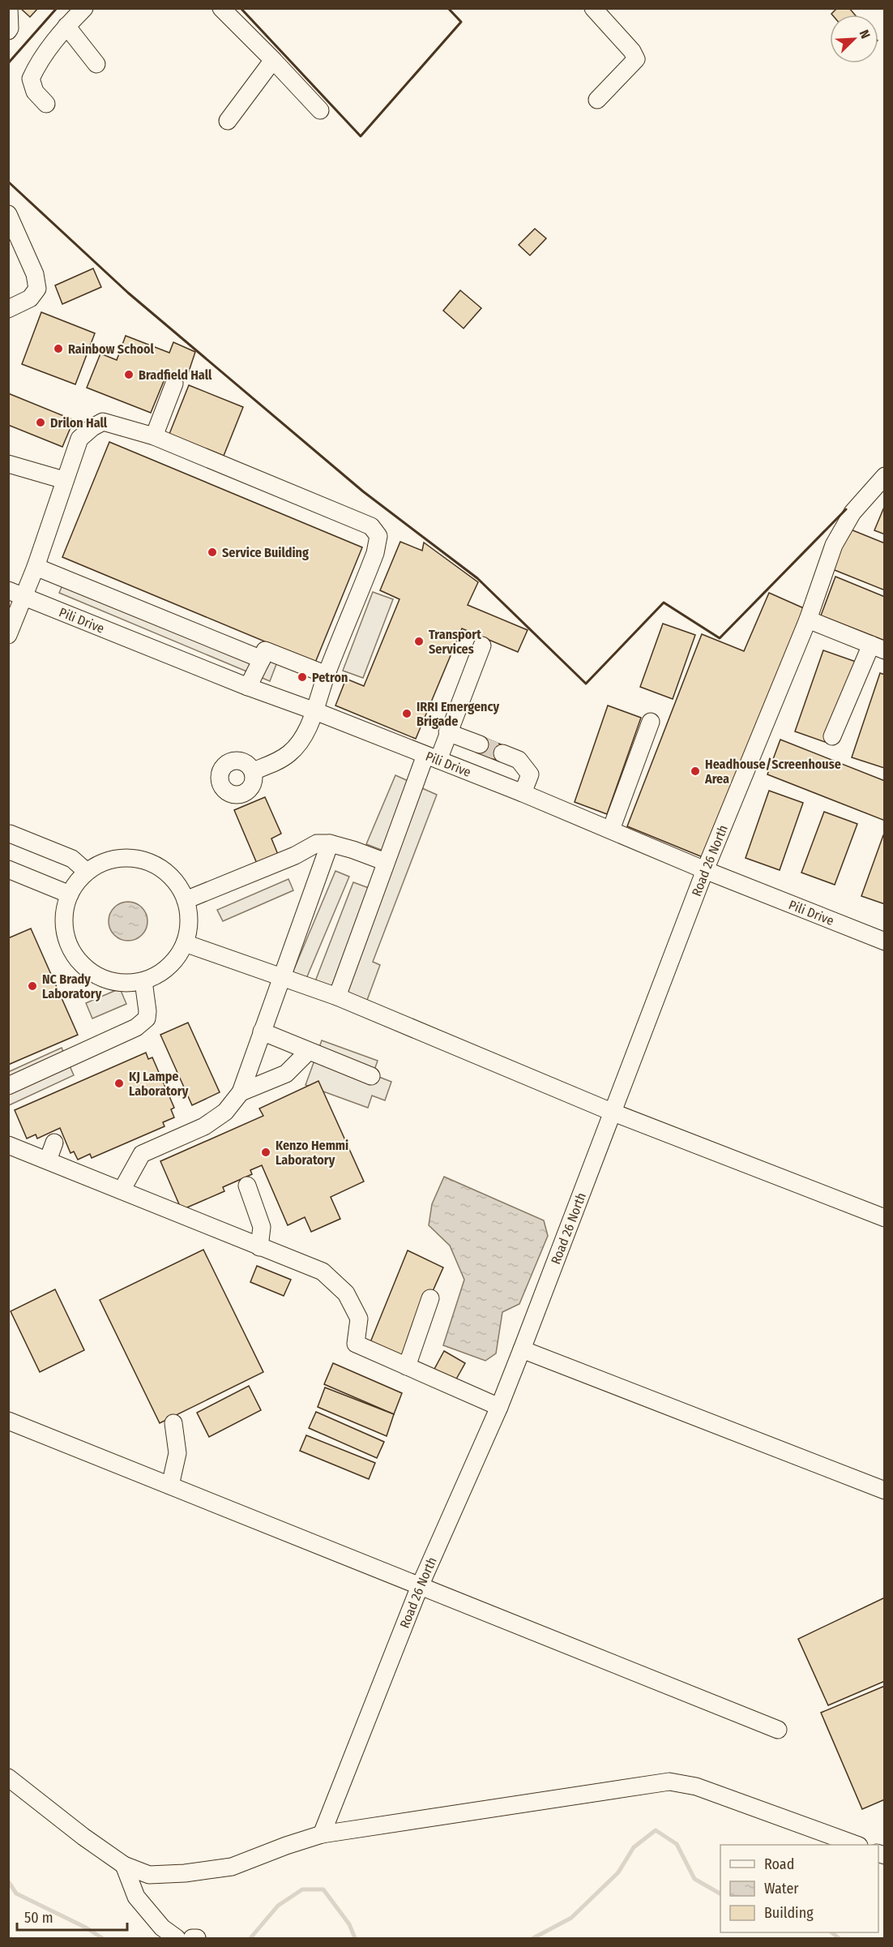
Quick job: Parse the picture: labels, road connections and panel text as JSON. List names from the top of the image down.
{
  "streets": {
    "street": ["Pili Drive", "Road 26 North"]
  },
  "crossings": [
    ["Pili Drive", "Road 26 North"]
  ],
  "places": [
    "Rainbow School",
    "Bradfield Hall",
    "Drilon Hall",
    "Service Building",
    "Transport Services",
    "Petron",
    "IRRI Emergency Brigade",
    "Headhouse/Screenhouse Area",
    "NC Brady Laboratory",
    "KJ Lampe Laboratory",
    "Kenzo Hemmi Laboratory"
  ],
  "legend": ["Road", "Water", "Building"],
  "scale_bar": "50 m",
  "north": "top right"
}
